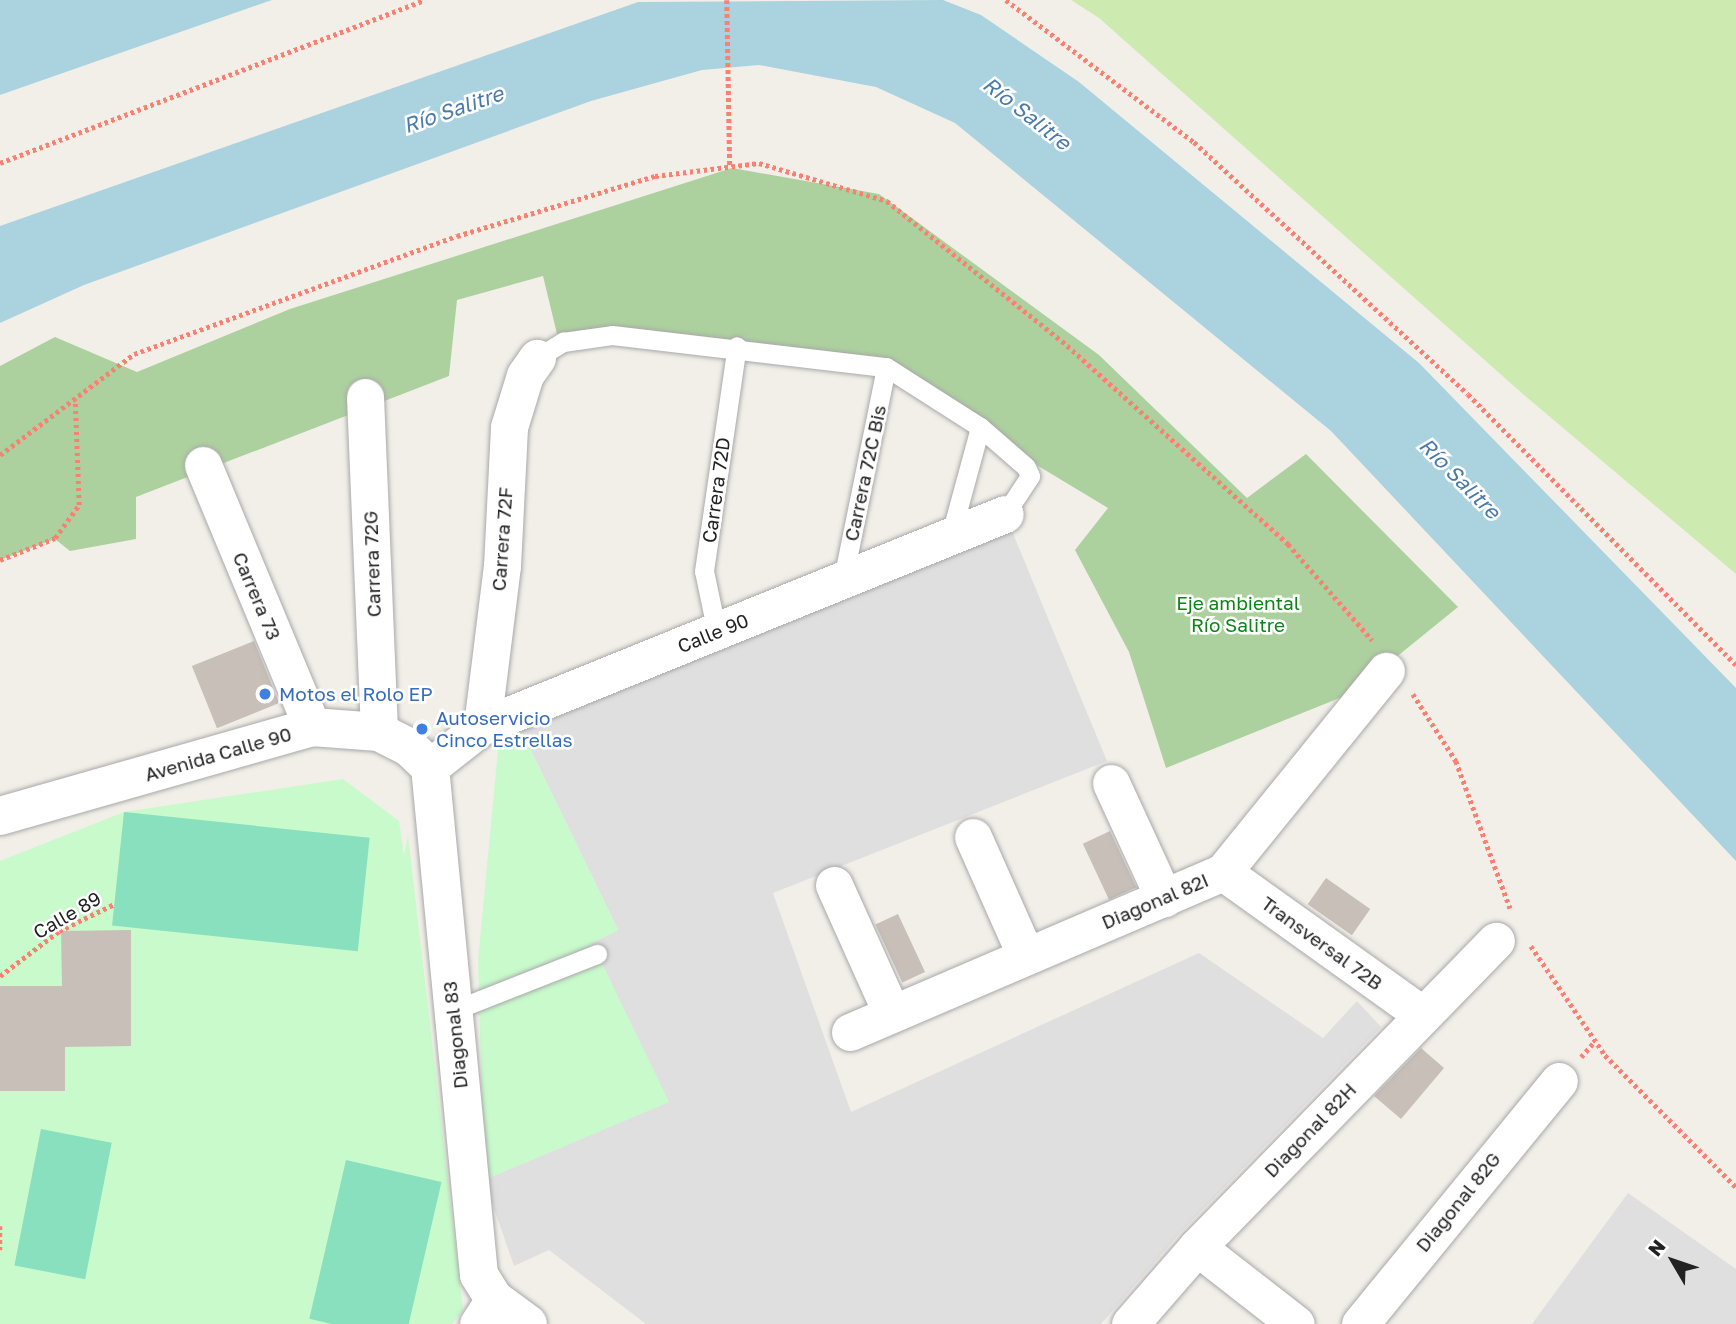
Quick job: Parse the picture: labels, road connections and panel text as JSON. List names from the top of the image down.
{
  "streets": {
    "street": [
      "Carrera 72F",
      "Carrera 72G",
      "Carrera 73",
      "Calle 90",
      "Avenida Calle 90",
      "Diagonal 82I",
      "Transversal 72B",
      "Diagonal 83",
      "Diagonal 82H",
      "Diagonal 82G"
    ],
    "lane": ["Carrera 72C Bis", "Carrera 72D"],
    "path": ["Calle 89"]
  },
  "crossings": [
    ["Carrera 72C Bis", "Calle 90"],
    ["Carrera 72D", "Calle 90"],
    ["Carrera 72F", "Calle 90"],
    ["Carrera 72G", "Avenida Calle 90"],
    ["Carrera 73", "Avenida Calle 90"],
    ["Calle 90", "Diagonal 83"],
    ["Diagonal 82I", "Transversal 72B"],
    ["Transversal 72B", "Diagonal 82H"]
  ],
  "water": ["Río Salitre"],
  "parks": ["Eje ambiental Río Salitre"],
  "places": ["Motos el Rolo EP", "Autoservicio Cinco Estrellas"],
  "north": "top left"
}
